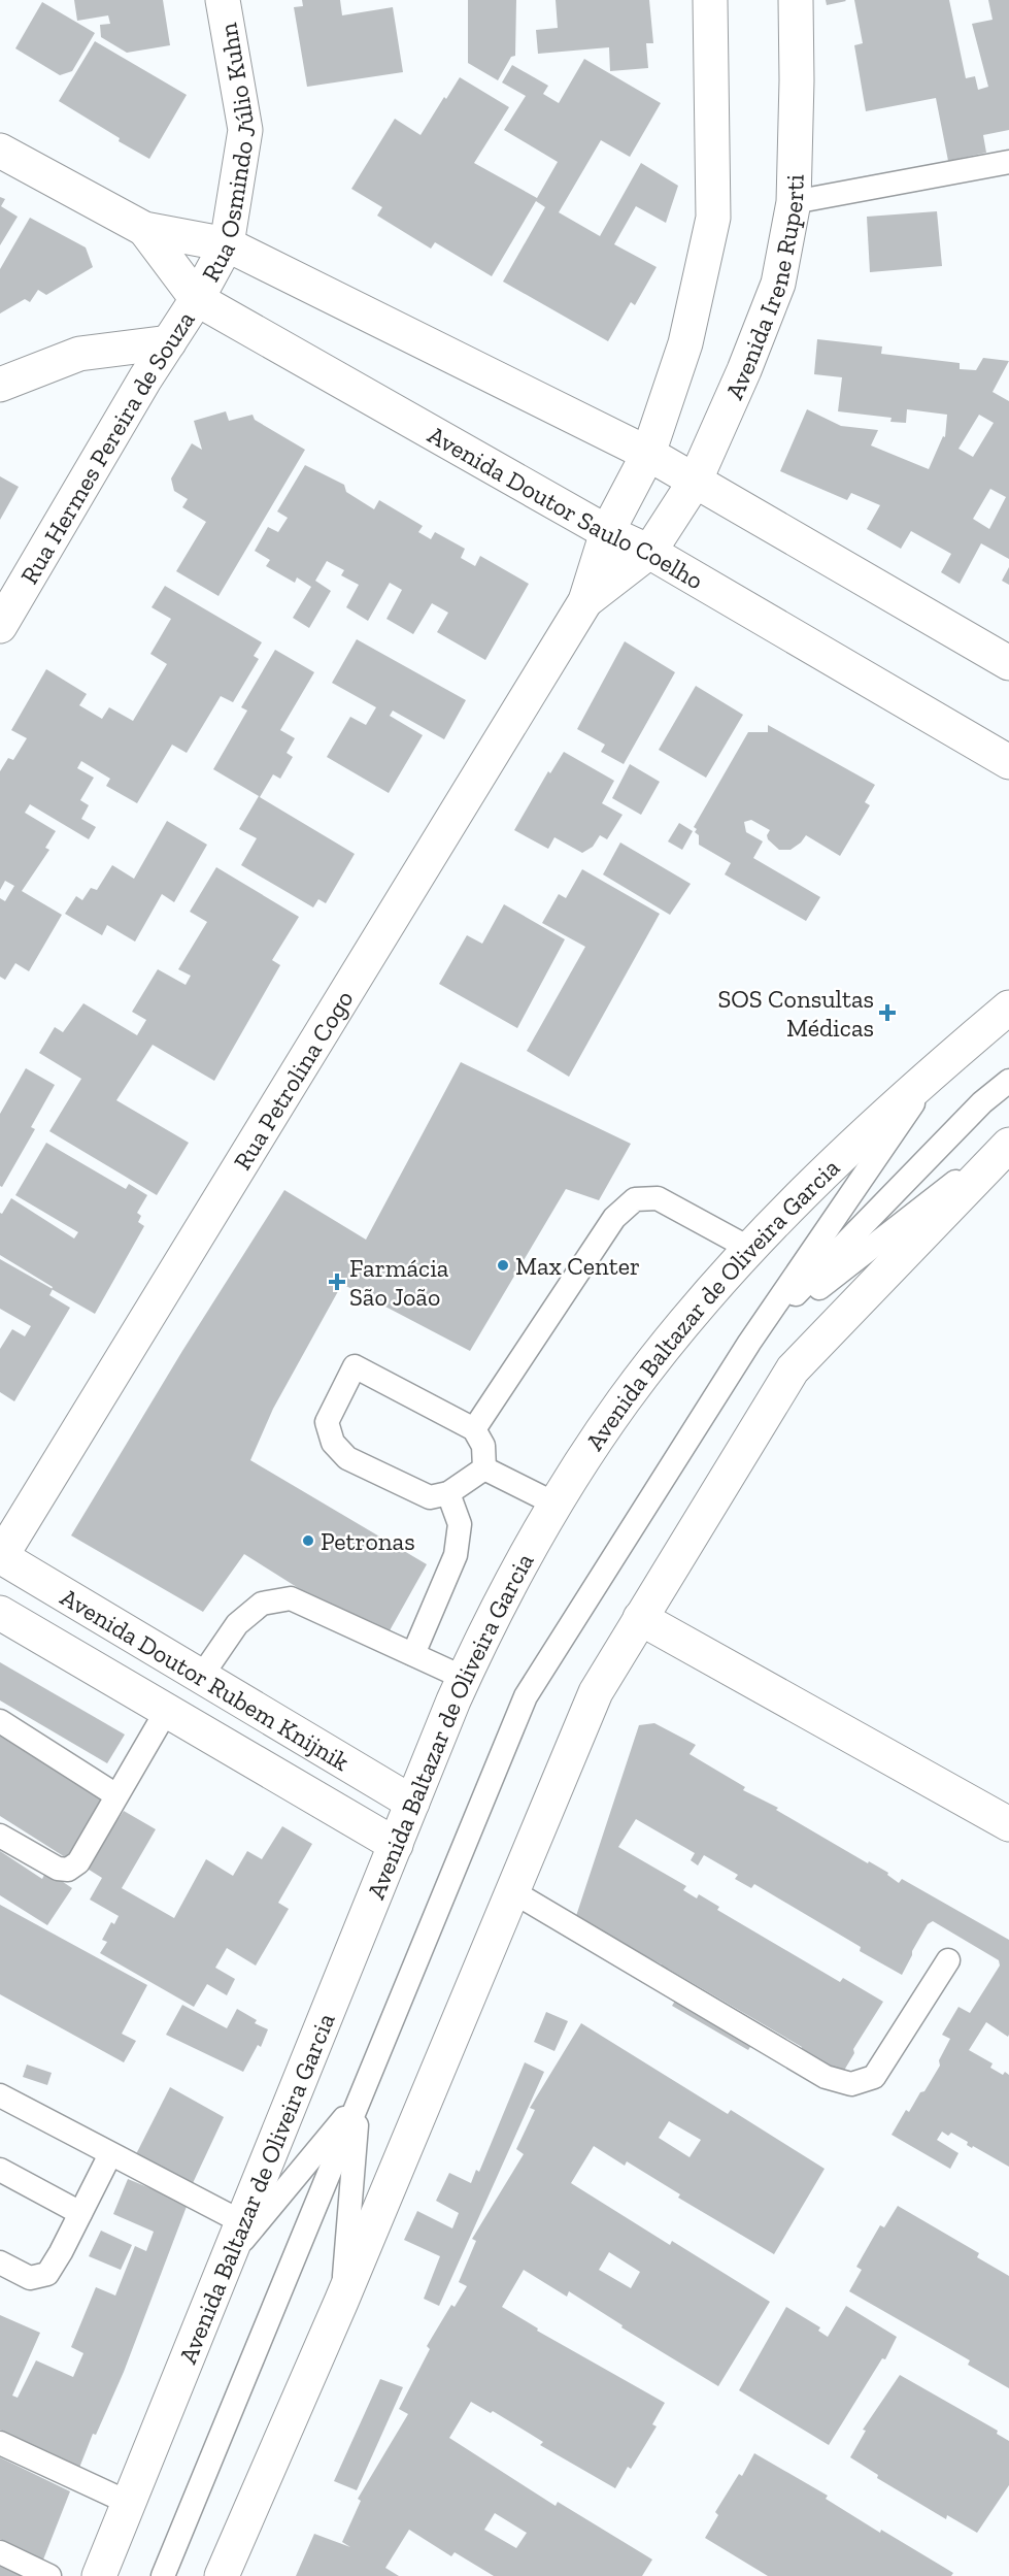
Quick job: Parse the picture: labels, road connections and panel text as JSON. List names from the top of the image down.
{
  "streets": {
    "street": [
      "Rua Osmindo Júlio Kuhn",
      "Avenida Irene Ruperti",
      "Rua Hermes Pereira de Souza",
      "Avenida Doutor Saulo Coelho",
      "Rua Petrolina Cogo",
      "Avenida Baltazar de Oliveira Garcia",
      "Avenida Doutor Rubem Knijnik"
    ]
  },
  "crossings": [
    ["Rua Osmindo Júlio Kuhn", "Rua Hermes Pereira de Souza"],
    ["Rua Osmindo Júlio Kuhn", "Avenida Doutor Saulo Coelho"],
    ["Avenida Irene Ruperti", "Avenida Doutor Saulo Coelho"],
    ["Avenida Irene Ruperti", "Rua Petrolina Cogo"],
    ["Rua Hermes Pereira de Souza", "Avenida Doutor Saulo Coelho"],
    ["Avenida Doutor Saulo Coelho", "Rua Petrolina Cogo"],
    ["Rua Petrolina Cogo", "Avenida Doutor Rubem Knijnik"],
    ["Avenida Baltazar de Oliveira Garcia", "Avenida Doutor Rubem Knijnik"]
  ],
  "places": {
    "health": ["SOS Consultas Médicas", "Farmácia São João"],
    "other": ["Max Center", "Petronas"]
  }
}
